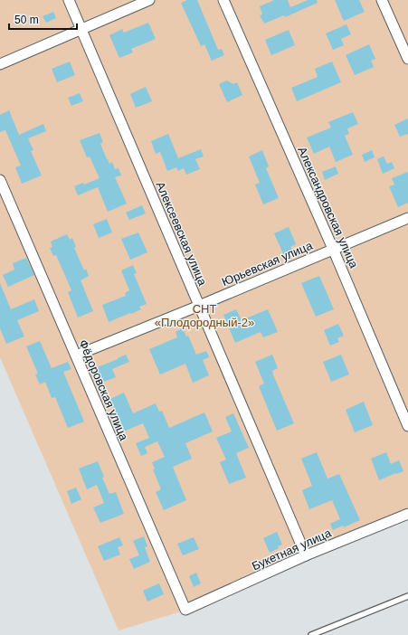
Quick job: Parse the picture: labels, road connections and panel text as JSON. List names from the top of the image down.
{
  "streets": {
    "street": [
      "Александровская улица",
      "Алексеевская улица",
      "Юрьевская улица",
      "Фёдоровская улица",
      "Букетная улица"
    ]
  },
  "crossings": [
    ["Александровская улица", "Юрьевская улица"],
    ["Алексеевская улица", "Юрьевская улица"],
    ["Алексеевская улица", "Букетная улица"],
    ["Юрьевская улица", "Фёдоровская улица"],
    ["Фёдоровская улица", "Букетная улица"]
  ],
  "parks": ["СНТ «Плодородный-2»"],
  "scale_bar": "50 m"
}
